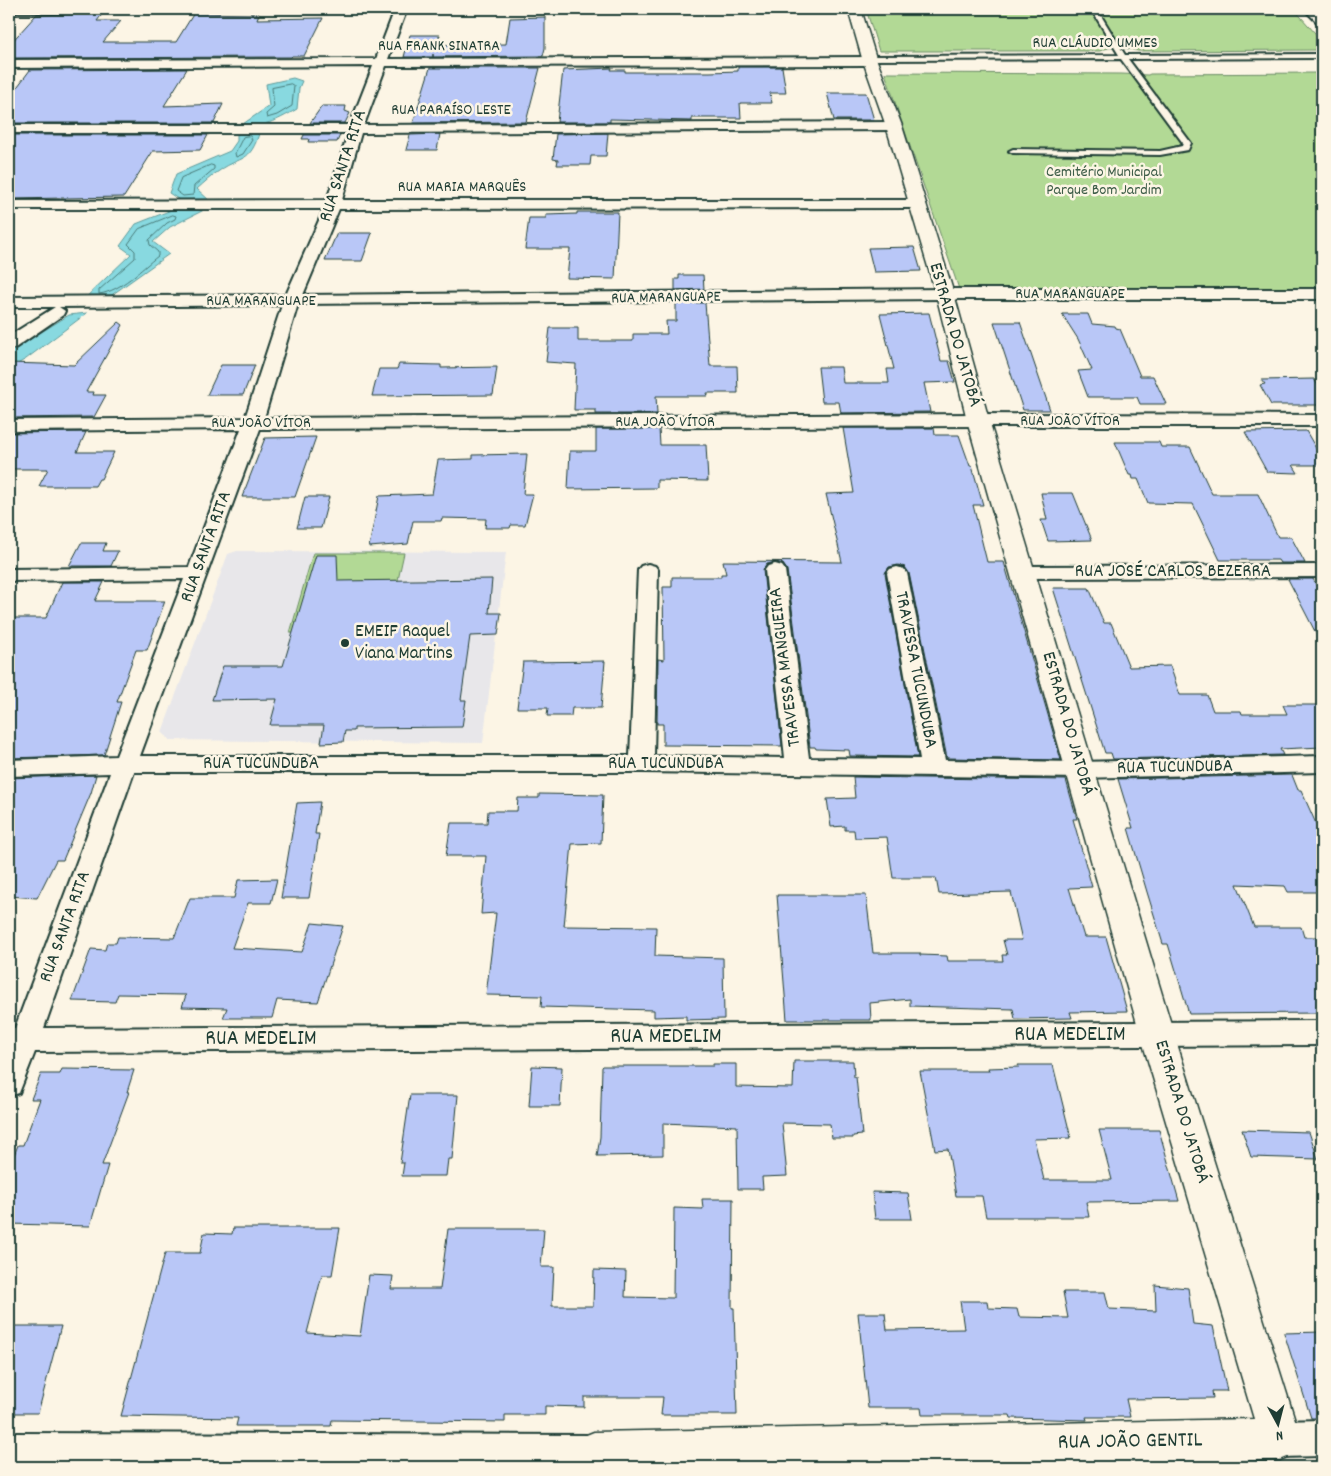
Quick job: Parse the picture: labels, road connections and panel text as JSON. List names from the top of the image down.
{
  "streets": {
    "street": [
      "RUA FRANK SINATRA",
      "RUA PARAÍSO LESTE",
      "RUA SANTA RITA",
      "RUA MARIA MARQUÊS",
      "RUA MARANGUAPE",
      "ESTRADA DO JATOBÁ",
      "RUA JOÃO VÍTOR",
      "RUA JOSÉ CARLOS BEZERRA",
      "TRAVESSA MANGUEIRA",
      "TRAVESSA TUCUNDUBA",
      "RUA TUCUNDUBA",
      "RUA MEDELIM",
      "RUA JOÃO GENTIL"
    ],
    "lane": ["RUA CLÁUDIO UMMES"]
  },
  "crossings": [
    ["RUA CLÁUDIO UMMES", "RUA FRANK SINATRA"],
    ["RUA CLÁUDIO UMMES", "ESTRADA DO JATOBÁ"],
    ["RUA FRANK SINATRA", "RUA SANTA RITA"],
    ["RUA FRANK SINATRA", "ESTRADA DO JATOBÁ"],
    ["RUA PARAÍSO LESTE", "RUA SANTA RITA"],
    ["RUA PARAÍSO LESTE", "ESTRADA DO JATOBÁ"],
    ["RUA SANTA RITA", "RUA MARIA MARQUÊS"],
    ["RUA SANTA RITA", "RUA MARANGUAPE"],
    ["RUA SANTA RITA", "RUA JOÃO VÍTOR"],
    ["RUA SANTA RITA", "RUA TUCUNDUBA"],
    ["RUA SANTA RITA", "RUA MEDELIM"],
    ["RUA MARIA MARQUÊS", "ESTRADA DO JATOBÁ"],
    ["RUA MARANGUAPE", "ESTRADA DO JATOBÁ"],
    ["ESTRADA DO JATOBÁ", "RUA JOÃO VÍTOR"],
    ["ESTRADA DO JATOBÁ", "RUA JOSÉ CARLOS BEZERRA"],
    ["ESTRADA DO JATOBÁ", "RUA TUCUNDUBA"],
    ["ESTRADA DO JATOBÁ", "RUA MEDELIM"],
    ["ESTRADA DO JATOBÁ", "RUA JOÃO GENTIL"],
    ["TRAVESSA MANGUEIRA", "RUA TUCUNDUBA"],
    ["TRAVESSA TUCUNDUBA", "RUA TUCUNDUBA"]
  ],
  "parks": ["Cemitério Municipal Parque Bom Jardim"],
  "places": ["EMEIF Raquel Viana Martins"],
  "north": "bottom"
}
